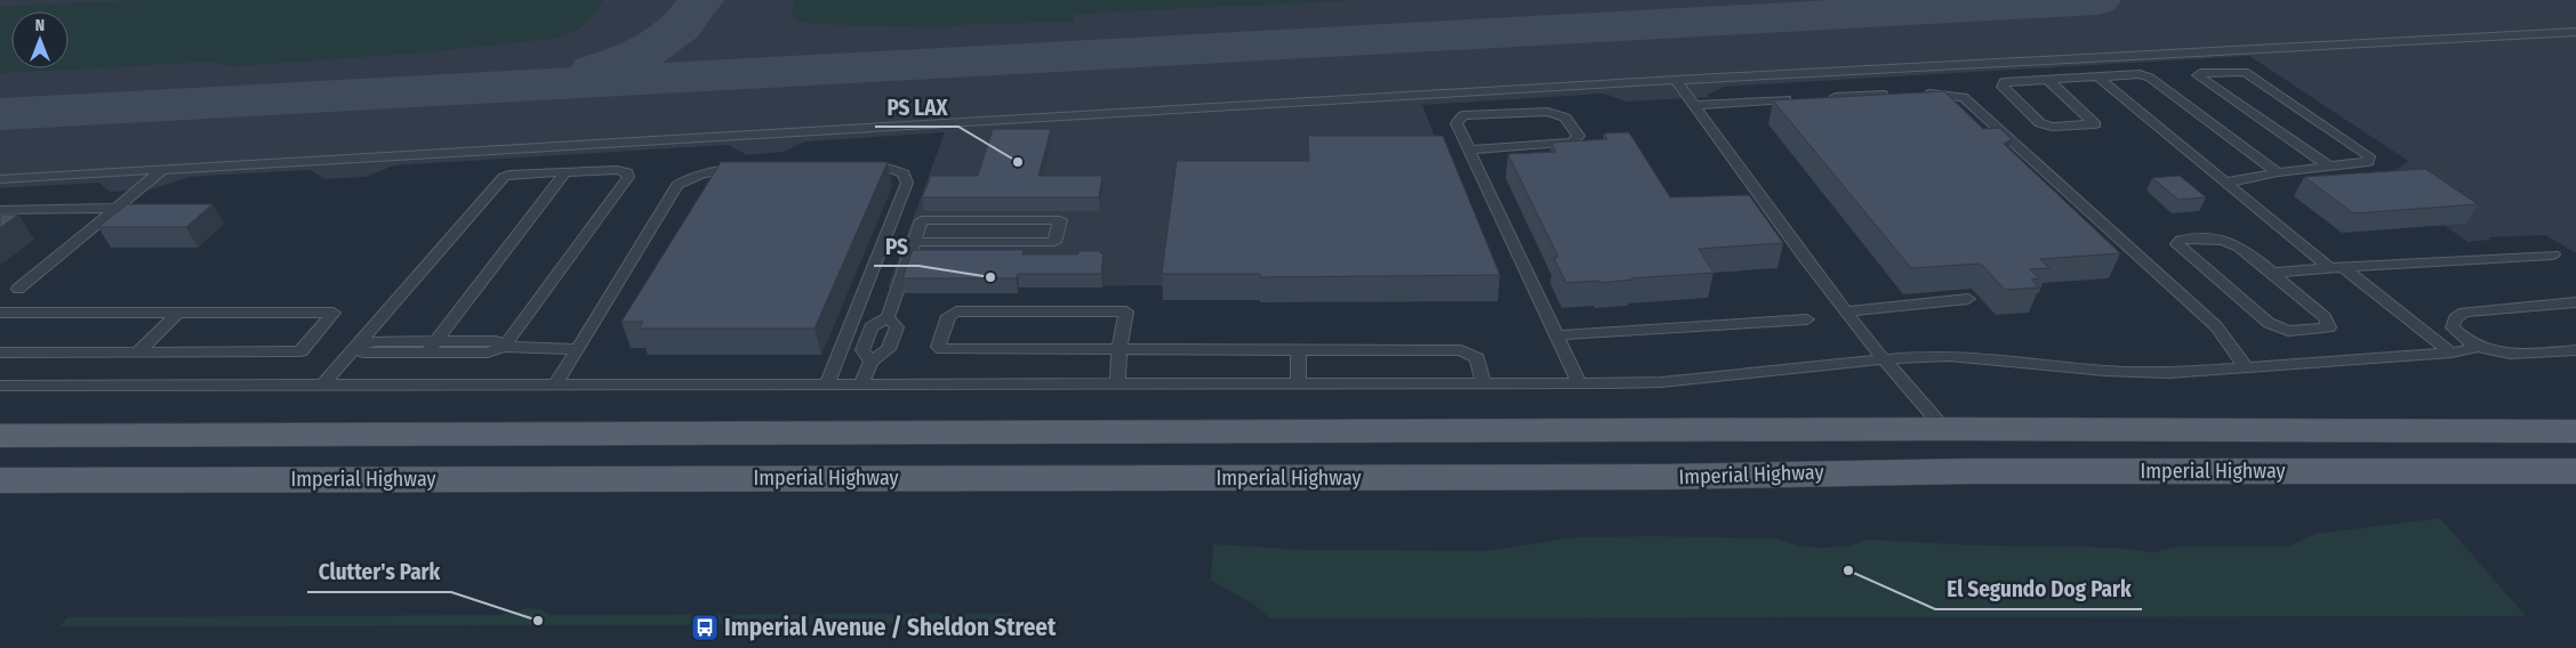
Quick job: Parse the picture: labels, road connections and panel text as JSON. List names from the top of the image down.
{
  "streets": {
    "main road": ["Imperial Highway"]
  },
  "places": {
    "other": [
      "PS LAX",
      "PS",
      "El Segundo Dog Park",
      "Clutter's Park"
    ],
    "bus stop": ["Imperial Avenue / Sheldon Street"]
  },
  "north": "top"
}
